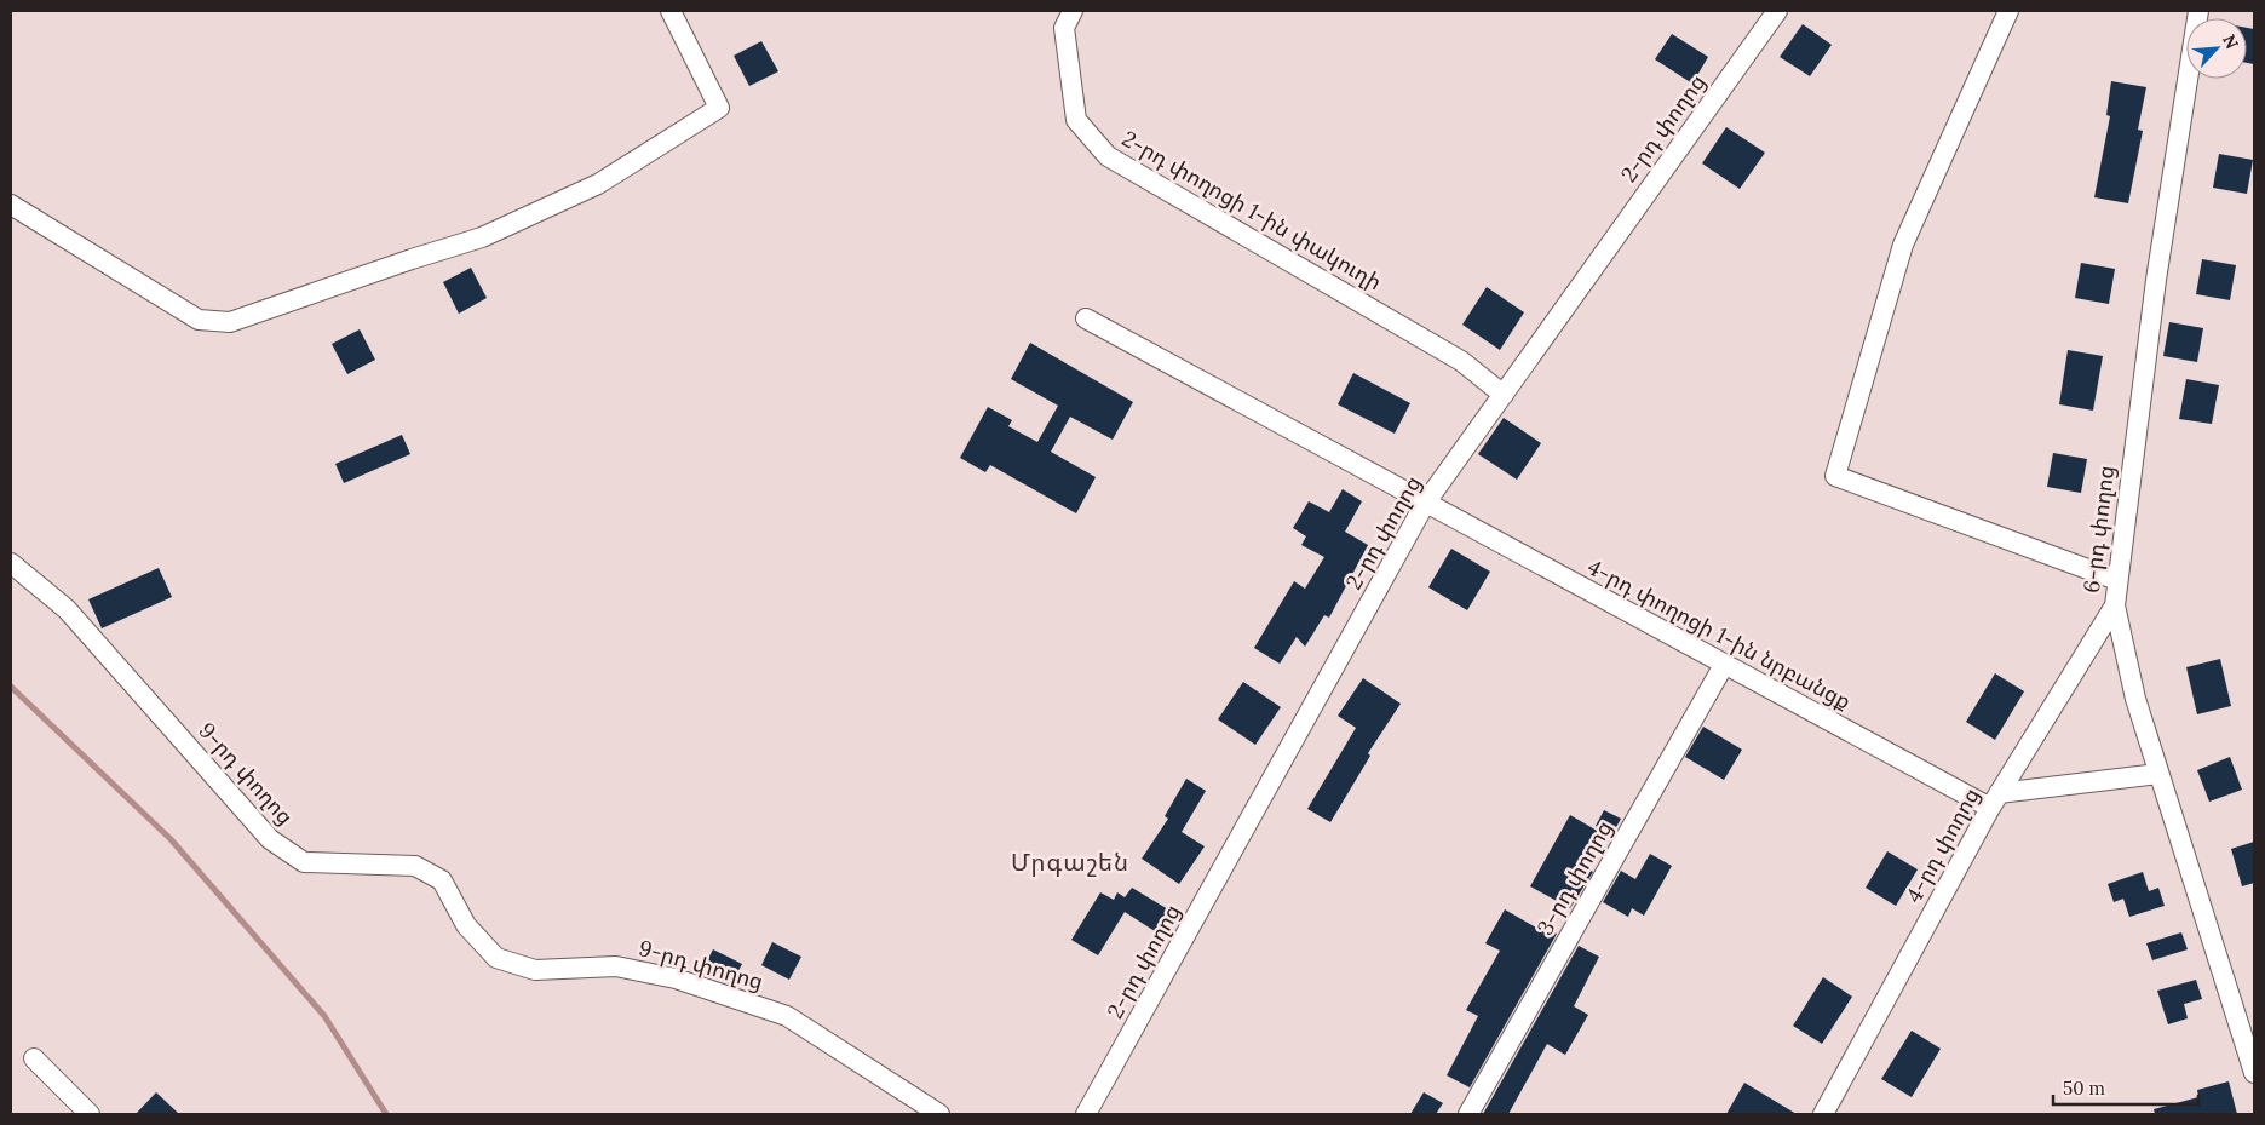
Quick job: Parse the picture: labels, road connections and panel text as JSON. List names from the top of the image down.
{
  "streets": {
    "street": [
      "2-րդ փողոց",
      "2-րդ փողոցի 1-ին փակուղի",
      "6-րդ փողոց",
      "4-րդ փողոցի 1-ին նրբանցք",
      "9-րդ փողոց",
      "4-րդ փողոց",
      "3-րդ փողոց"
    ]
  },
  "crossings": [
    ["2-րդ փողոց", "2-րդ փողոցի 1-ին փակուղի"],
    ["2-րդ փողոց", "4-րդ փողոցի 1-ին նրբանցք"],
    ["6-րդ փողոց", "4-րդ փողոց"],
    ["4-րդ փողոցի 1-ին նրբանցք", "4-րդ փողոց"],
    ["4-րդ փողոցի 1-ին նրբանցք", "3-րդ փողոց"]
  ],
  "districts": ["Մրգաշեն"],
  "scale_bar": "50 m",
  "north": "top right"
}
